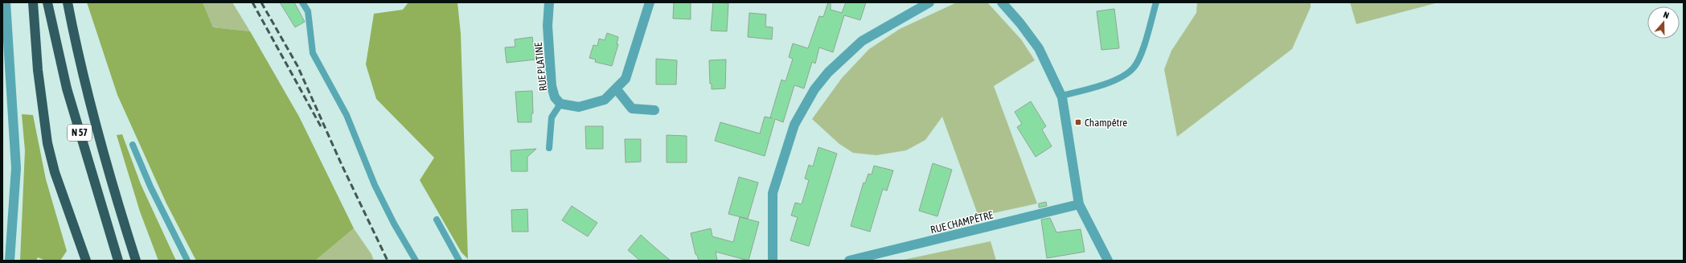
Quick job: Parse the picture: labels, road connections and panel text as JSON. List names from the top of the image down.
{
  "streets": {
    "highway": ["N 57"],
    "street": ["RUE PLATINE", "RUE CHAMPÊTRE"]
  },
  "places": {
    "transit": ["Champêtre"]
  },
  "north": "top"
}
